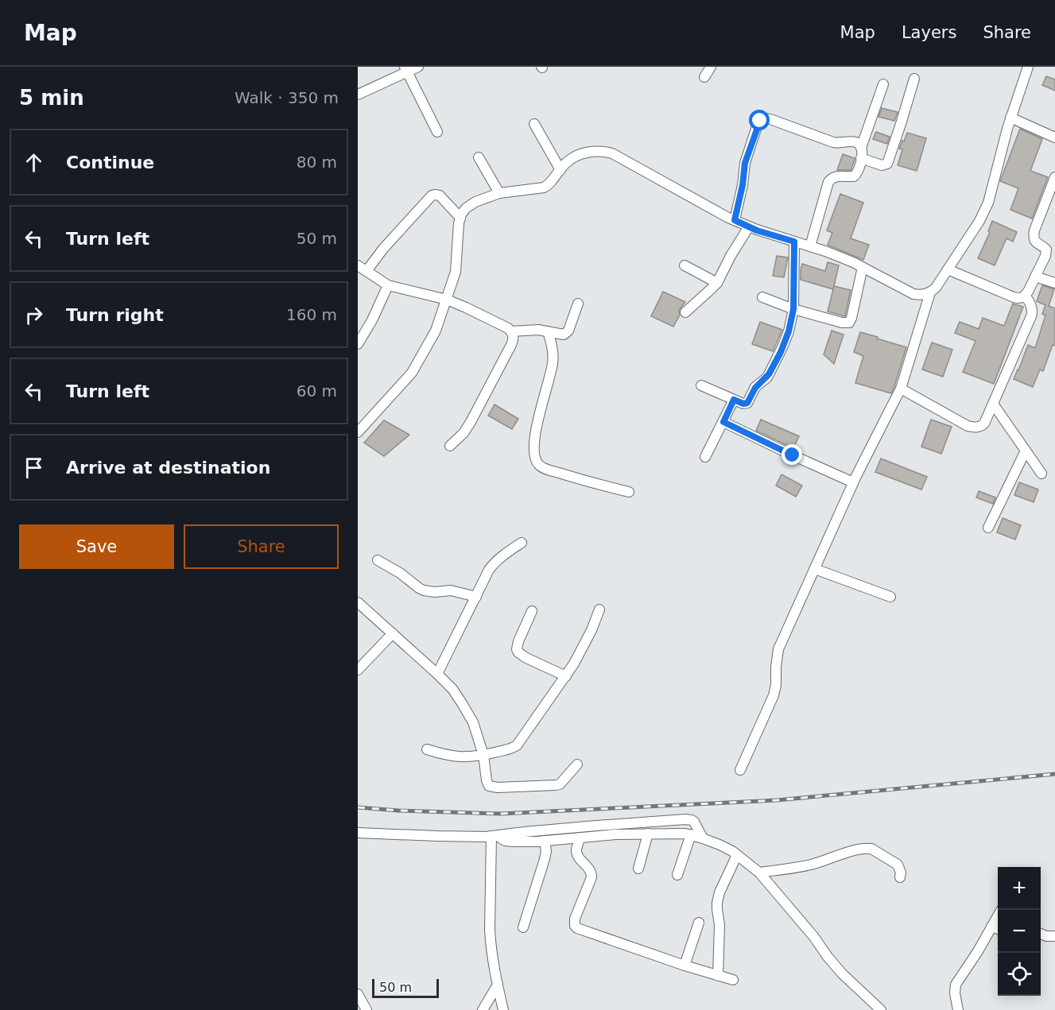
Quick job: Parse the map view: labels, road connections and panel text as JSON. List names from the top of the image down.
{
  "scale_bar": "50 m",
  "page": {
    "header": "Map",
    "nav": ["Map", "Layers", "Share"],
    "heading": ["5 min", "Walk · 350 m"],
    "list": [
      ["Continue", "80 m"],
      ["Turn left", "50 m"],
      ["Turn right", "160 m"],
      ["Turn left", "60 m"],
      "Arrive at destination"
    ],
    "buttons": ["Save", "Share"],
    "map_buttons": ["+", "−"],
    "scale": "50 m"
  }
}
